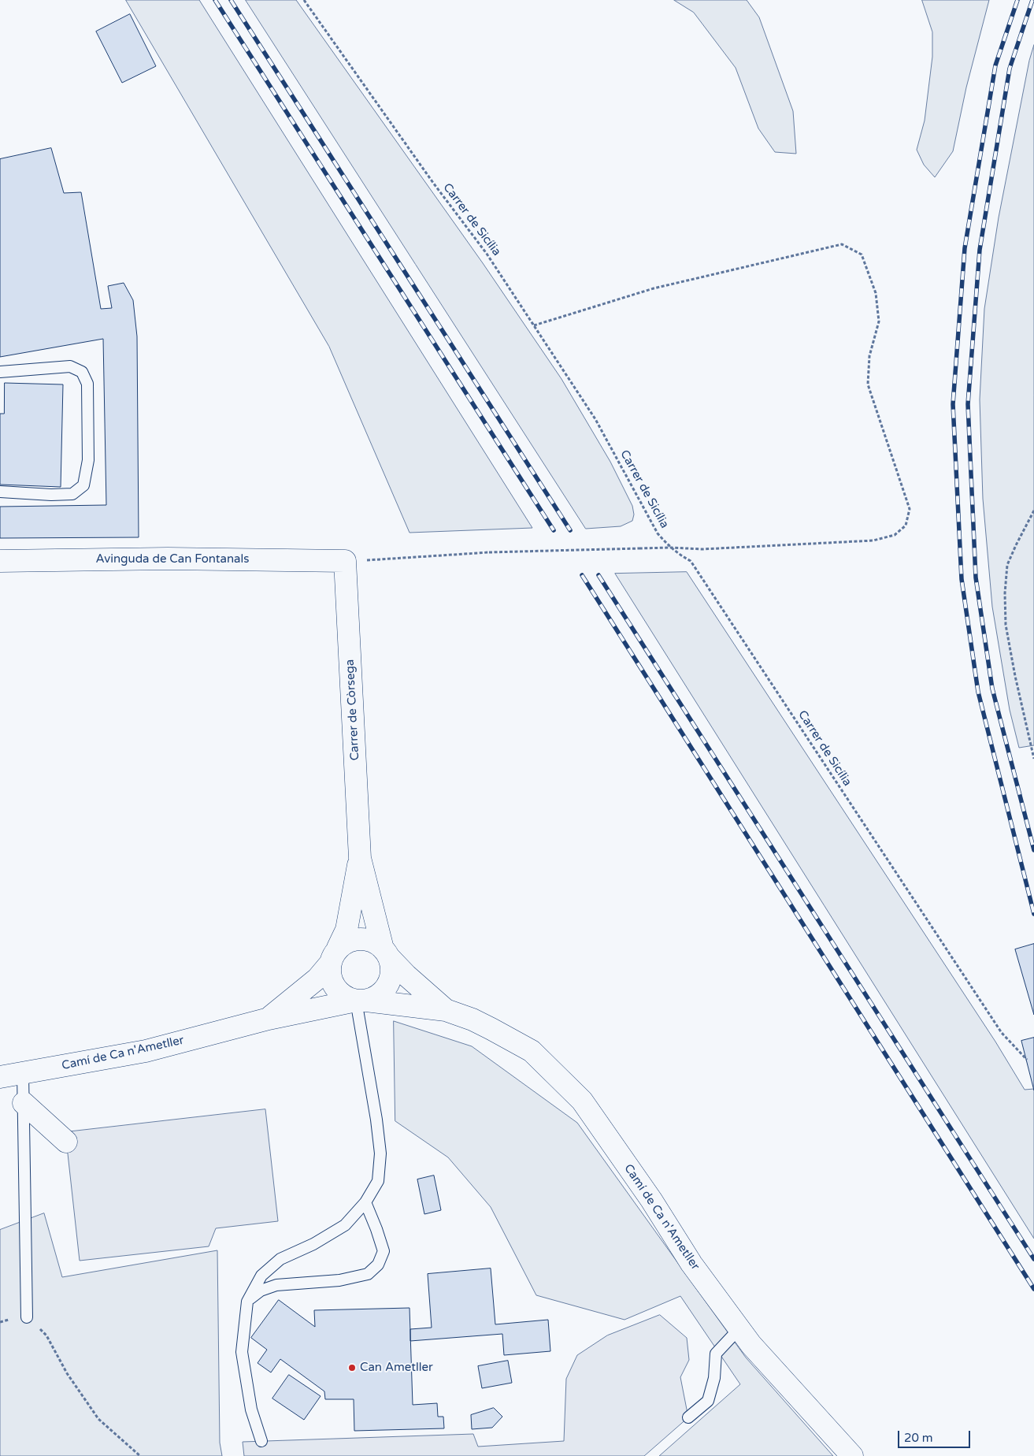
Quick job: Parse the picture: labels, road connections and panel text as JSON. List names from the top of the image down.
{
  "streets": {
    "street": ["Avinguda de Can Fontanals", "Carrer de Còrsega", "Camí de Ca n'Ametller"],
    "path": ["Carrer de Sicília"]
  },
  "crossings": [
    ["Avinguda de Can Fontanals", "Carrer de Còrsega"],
    ["Carrer de Còrsega", "Camí de Ca n'Ametller"]
  ],
  "places": ["Can Ametller"],
  "scale_bar": "20 m"
}
